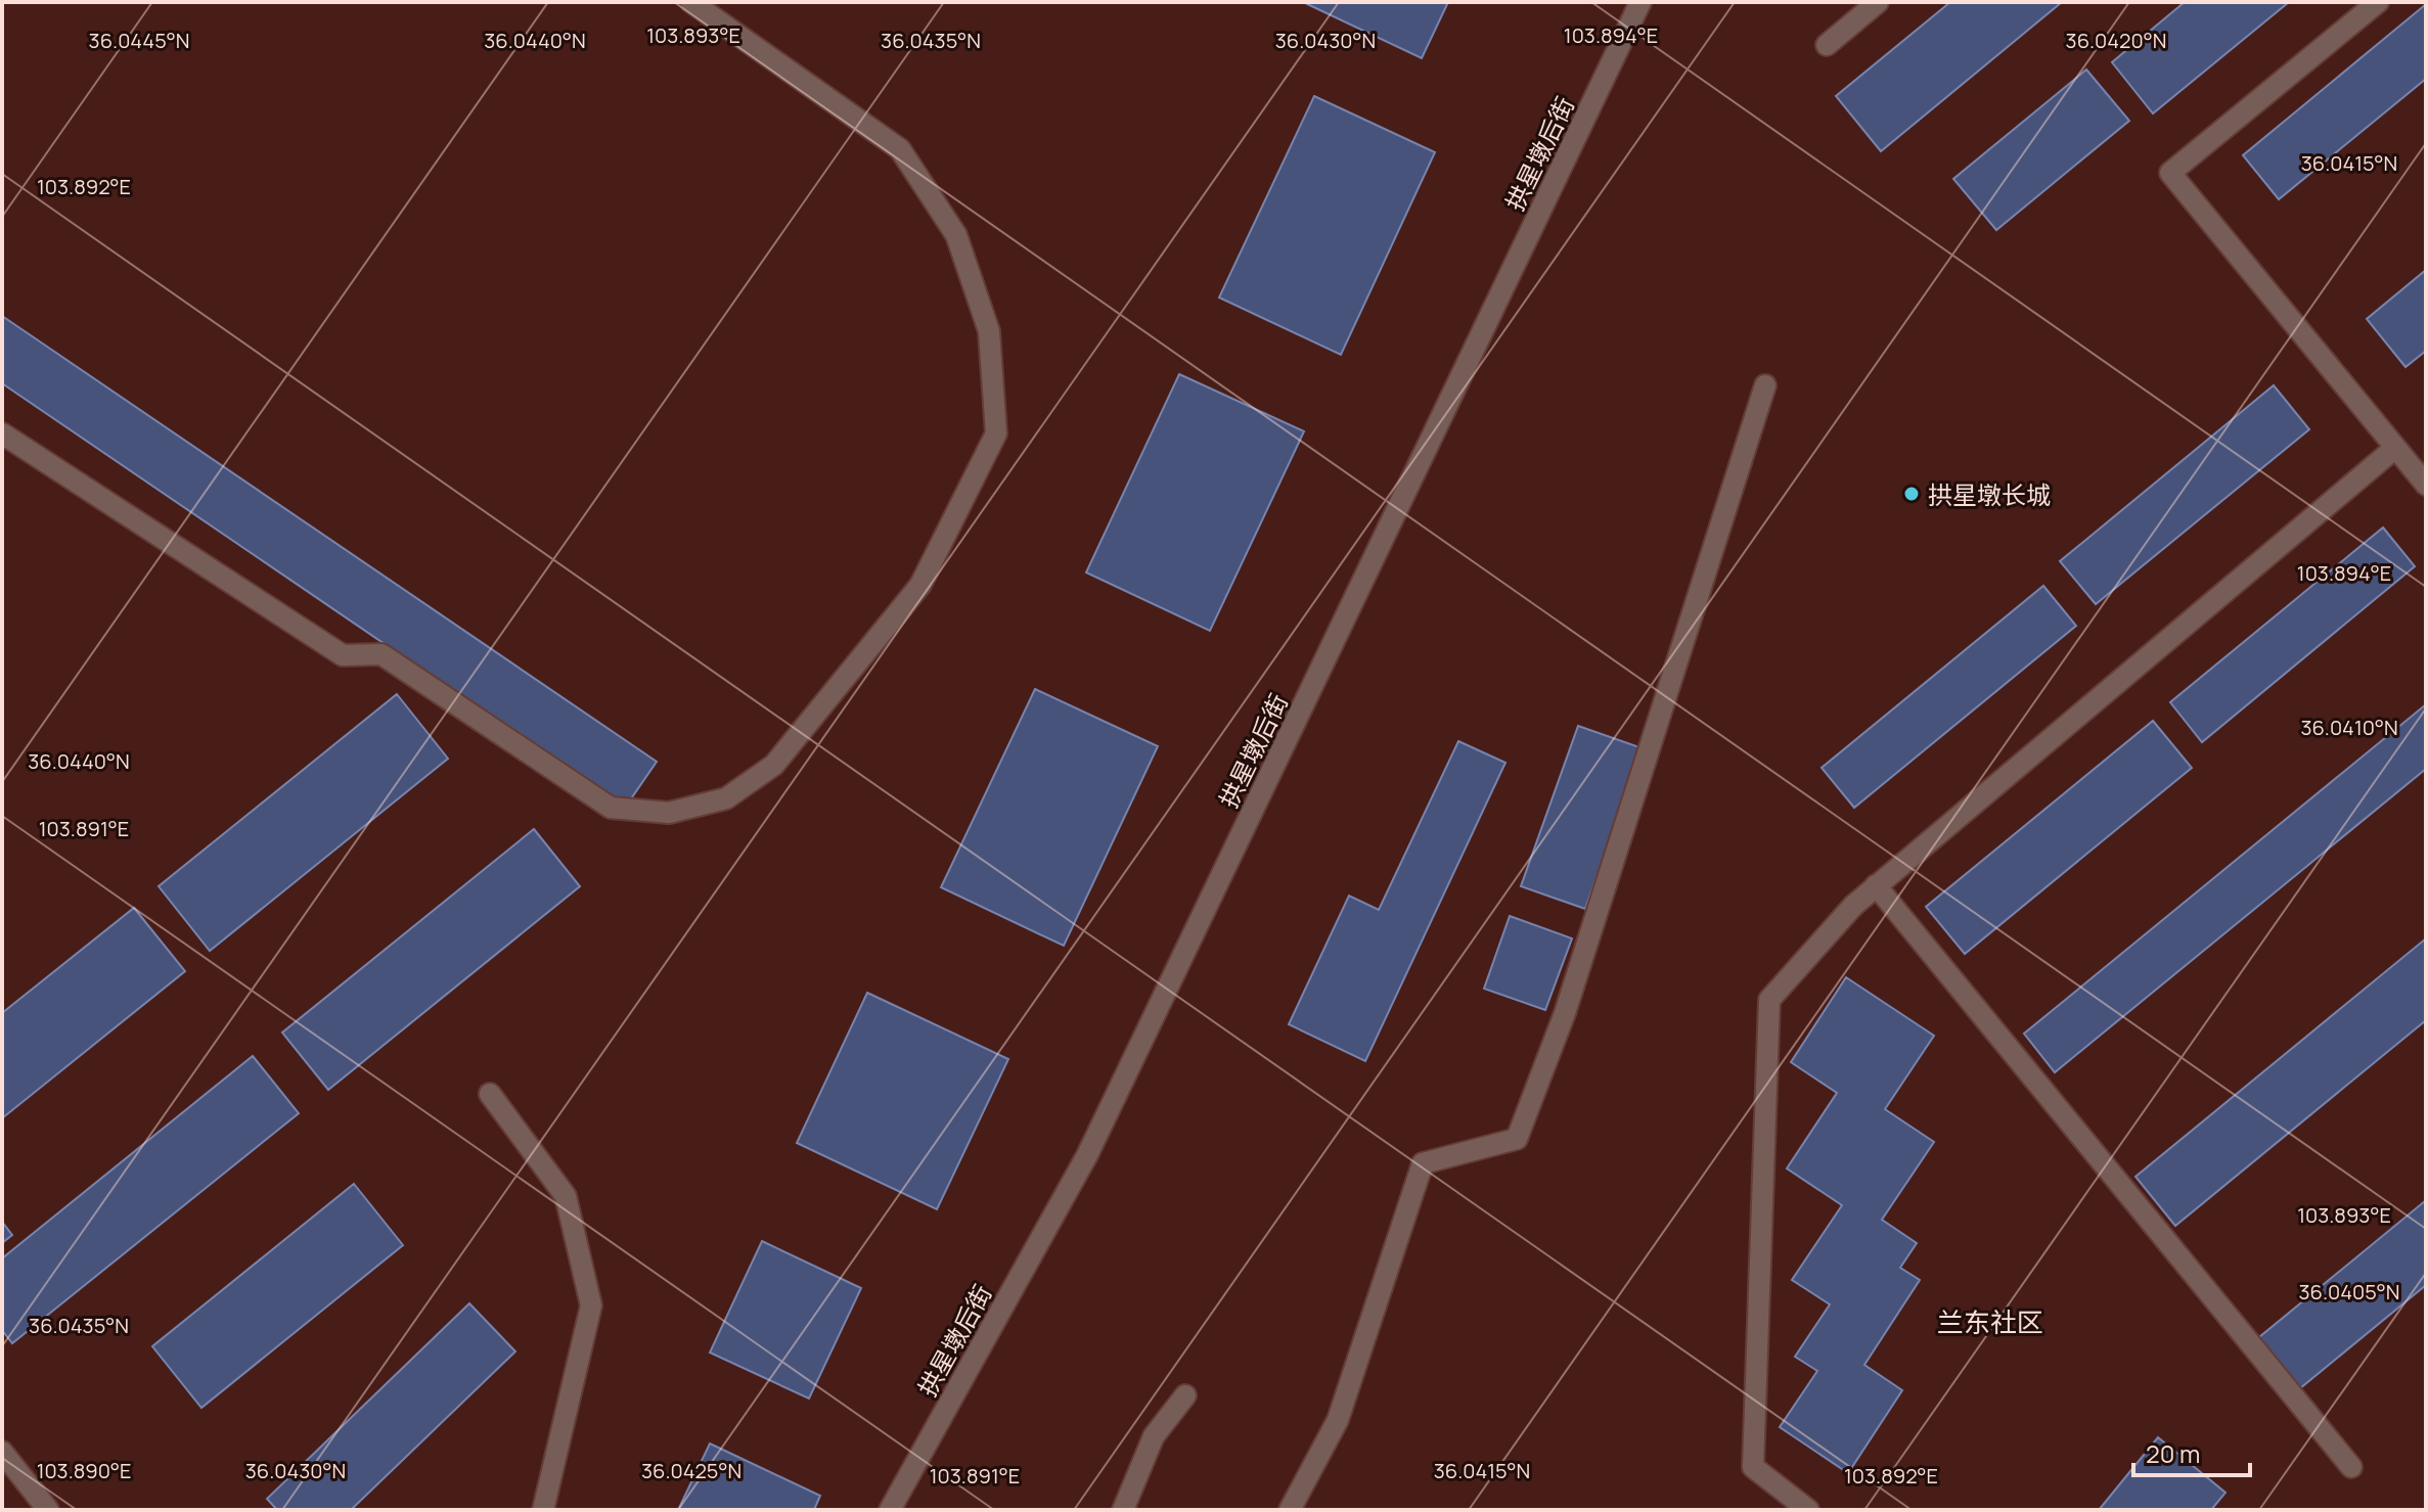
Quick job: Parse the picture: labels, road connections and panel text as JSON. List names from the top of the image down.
{
  "streets": {
    "street": ["拱星墩后街"]
  },
  "districts": ["兰东社区"],
  "places": ["拱星墩长城"],
  "scale_bar": "20 m",
  "coordinates": [
    "103.893°E",
    "103.894°E",
    "36.0445°N",
    "36.0440°N",
    "36.0435°N",
    "36.0430°N",
    "36.0420°N",
    "36.0415°N",
    "103.892°E",
    "36.0410°N",
    "103.891°E",
    "36.0405°N",
    "36.0425°N",
    "103.890°E"
  ]
}
